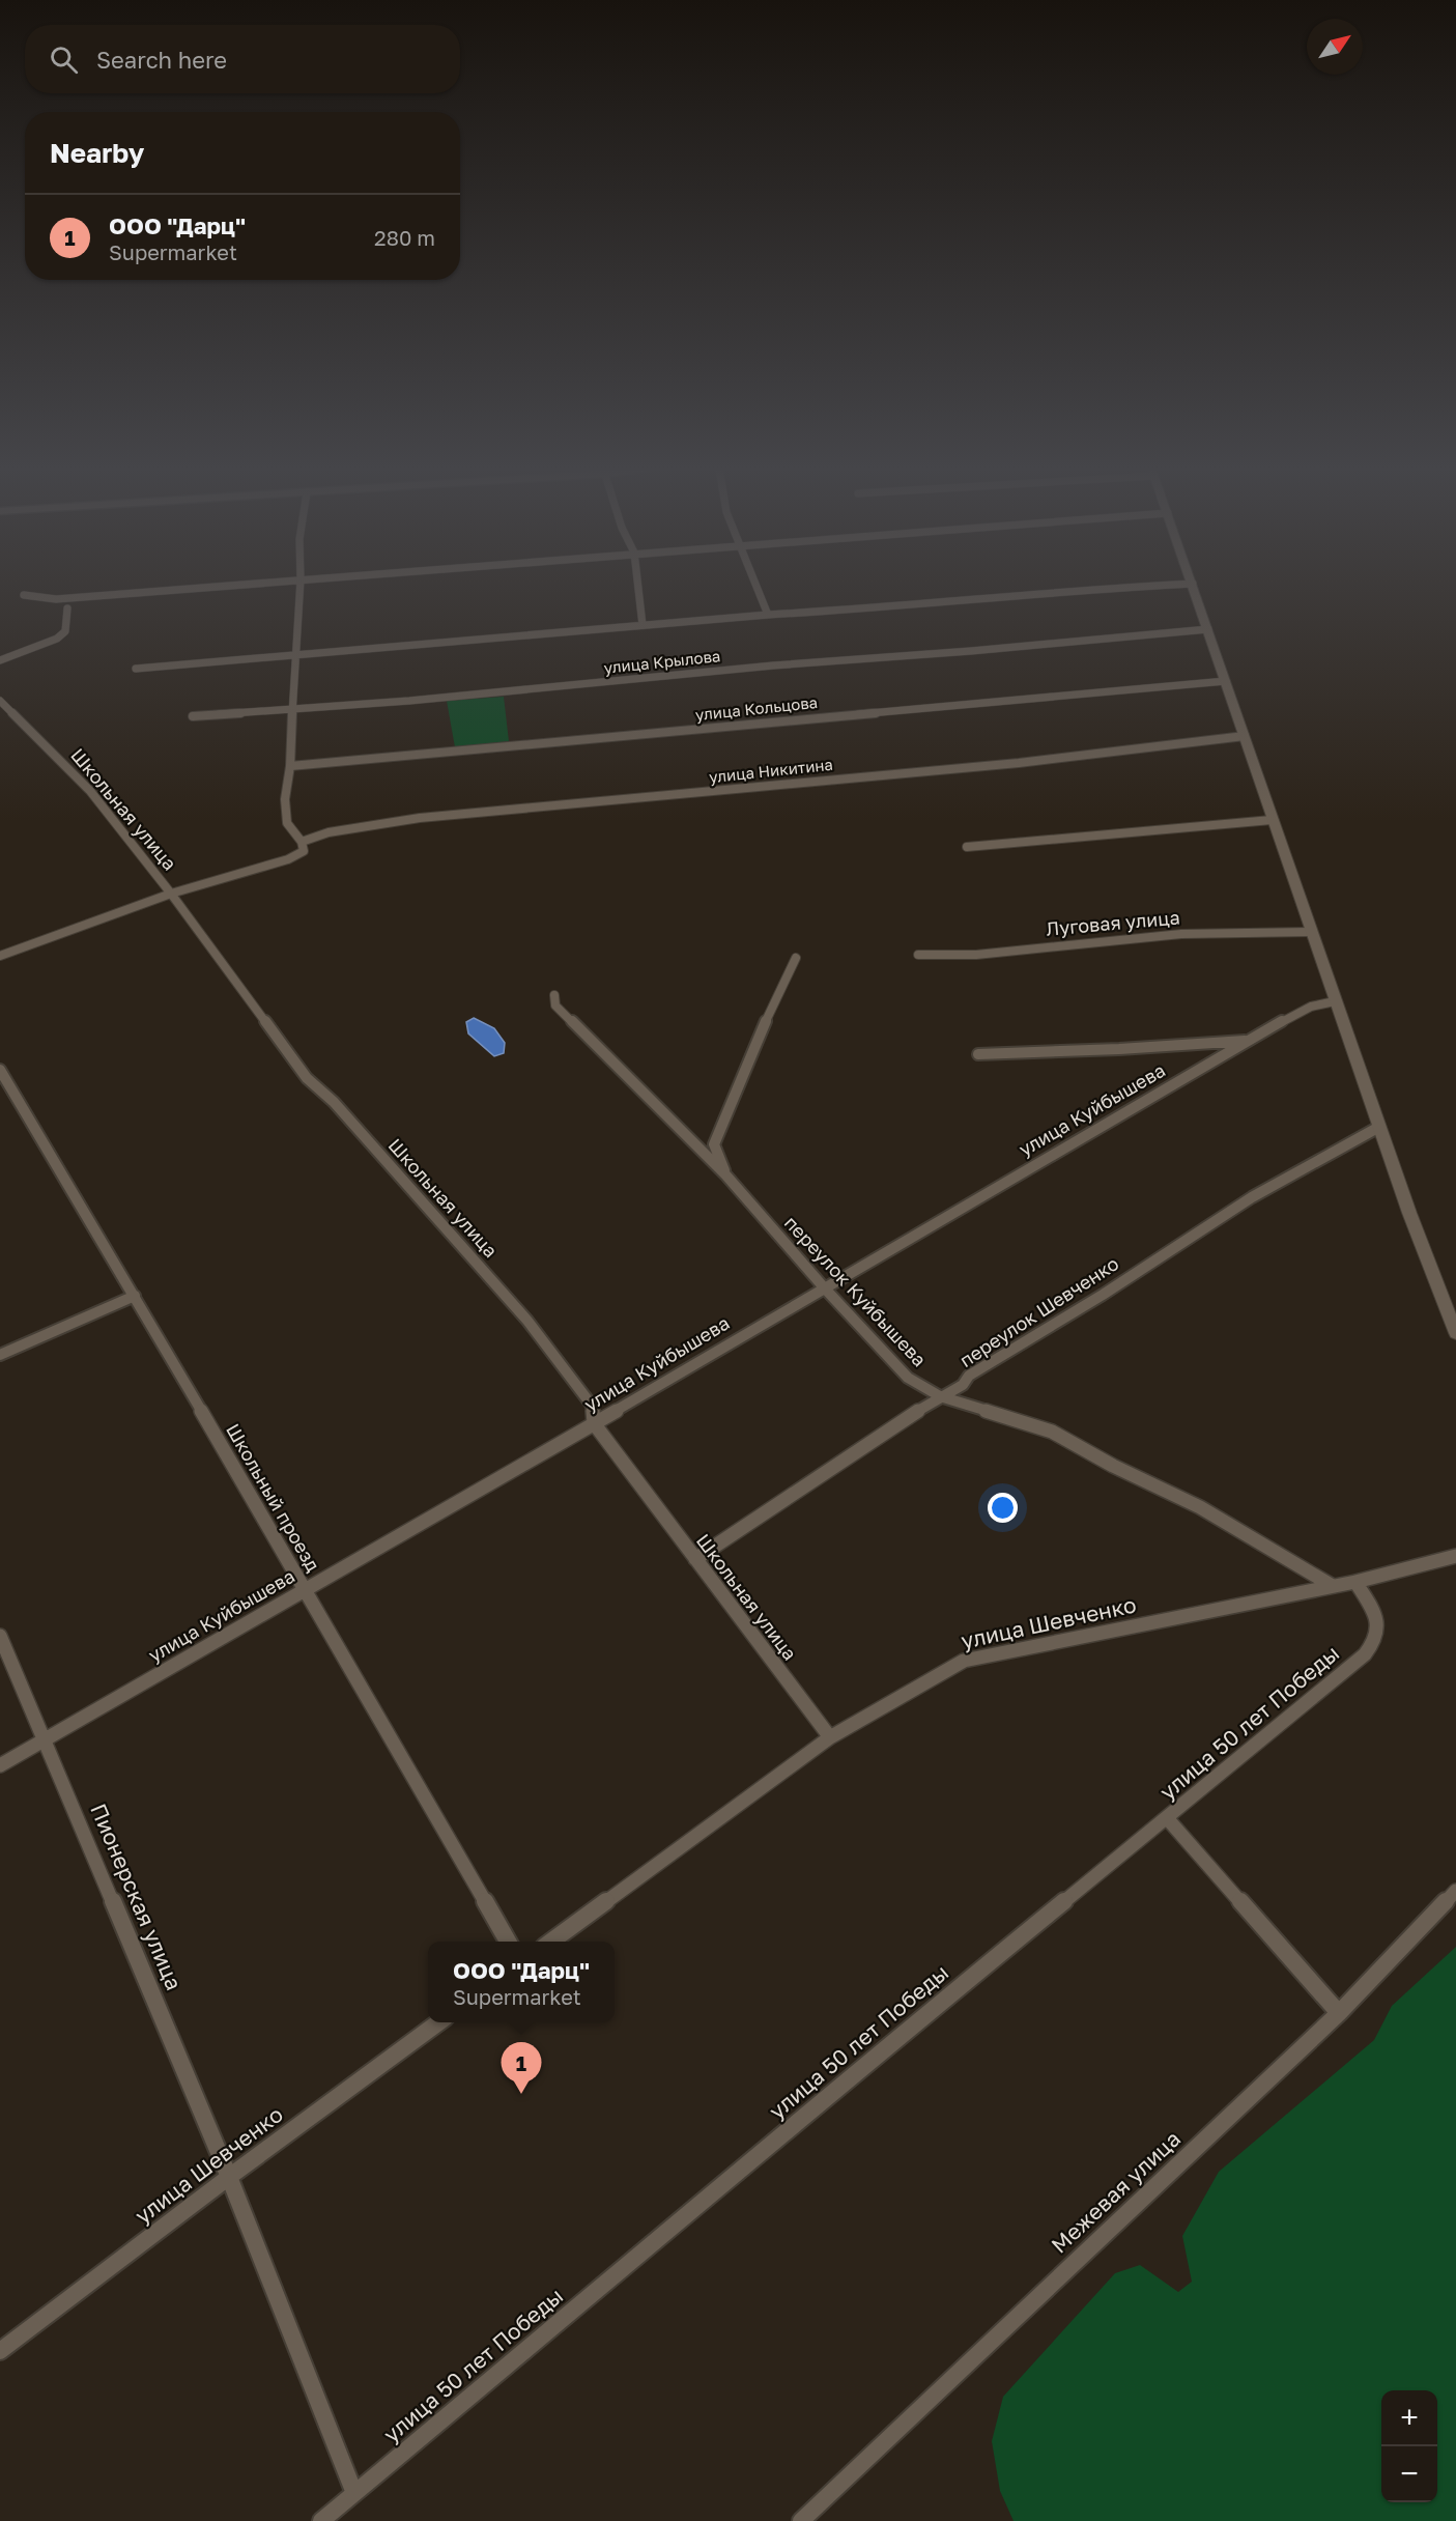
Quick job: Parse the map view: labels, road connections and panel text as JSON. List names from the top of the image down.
{
  "streets": {
    "street": [
      "улица Крылова",
      "улица Кольцова",
      "улица Никитина",
      "Школьная улица",
      "Луговая улица",
      "улица Куйбышева",
      "переулок Куйбышева",
      "переулок Шевченко",
      "Школьный проезд",
      "улица Шевченко",
      "улица 50 лет Победы",
      "Пионерская улица",
      "Межевая улица"
    ]
  },
  "crossings": [
    ["Школьная улица", "улица Куйбышева"],
    ["Школьная улица", "переулок Шевченко"],
    ["Школьная улица", "улица Шевченко"],
    ["улица Куйбышева", "переулок Куйбышева"],
    ["улица Куйбышева", "Школьный проезд"],
    ["улица Куйбышева", "Пионерская улица"],
    ["переулок Куйбышева", "переулок Шевченко"],
    ["переулок Куйбышева", "улица Шевченко"],
    ["улица Шевченко", "улица 50 лет Победы"],
    ["улица Шевченко", "Пионерская улица"],
    ["улица 50 лет Победы", "Пионерская улица"]
  ],
  "north": "top right",
  "page": {
    "search": "Search here",
    "heading": "Nearby",
    "list": [
      {
        "mark": "1",
        "name": "ООО \"Дарц\"",
        "note": "Supermarket",
        "value": "280 m"
      }
    ],
    "popup": ["ООО \"Дарц\"", "Supermarket"],
    "pins": "1",
    "map_buttons": ["+", "−"]
  }
}
